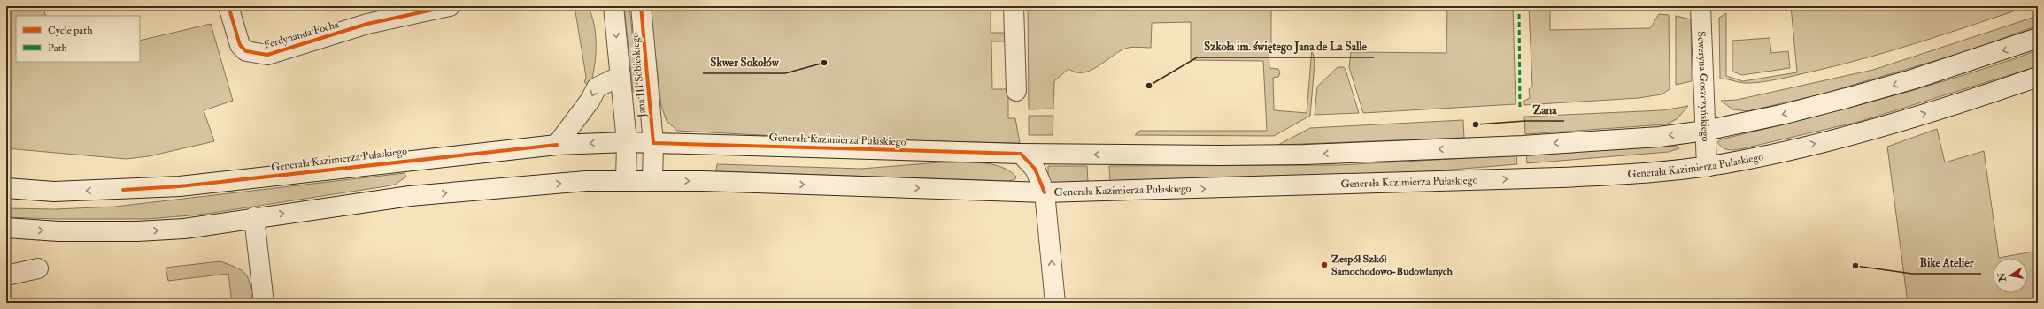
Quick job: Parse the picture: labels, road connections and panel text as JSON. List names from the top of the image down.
{
  "streets": {
    "main road": [
      "Ferdynanda Focha",
      "Jana III Sobieskiego",
      "Seweryna Goszczyńskiego",
      "Generała Kazimierza Pułaskiego"
    ]
  },
  "crossings": [
    ["Jana III Sobieskiego", "Generała Kazimierza Pułaskiego"],
    ["Seweryna Goszczyńskiego", "Generała Kazimierza Pułaskiego"]
  ],
  "places": [
    "Skwer Sokołów",
    "Szkoła im. świętego Jana de La Salle",
    "Zana",
    "Zespół Szkół Samochodowo-Budowlanych",
    "Bike Atelier"
  ],
  "legend": ["Cycle path", "Path"],
  "north": "left"
}
